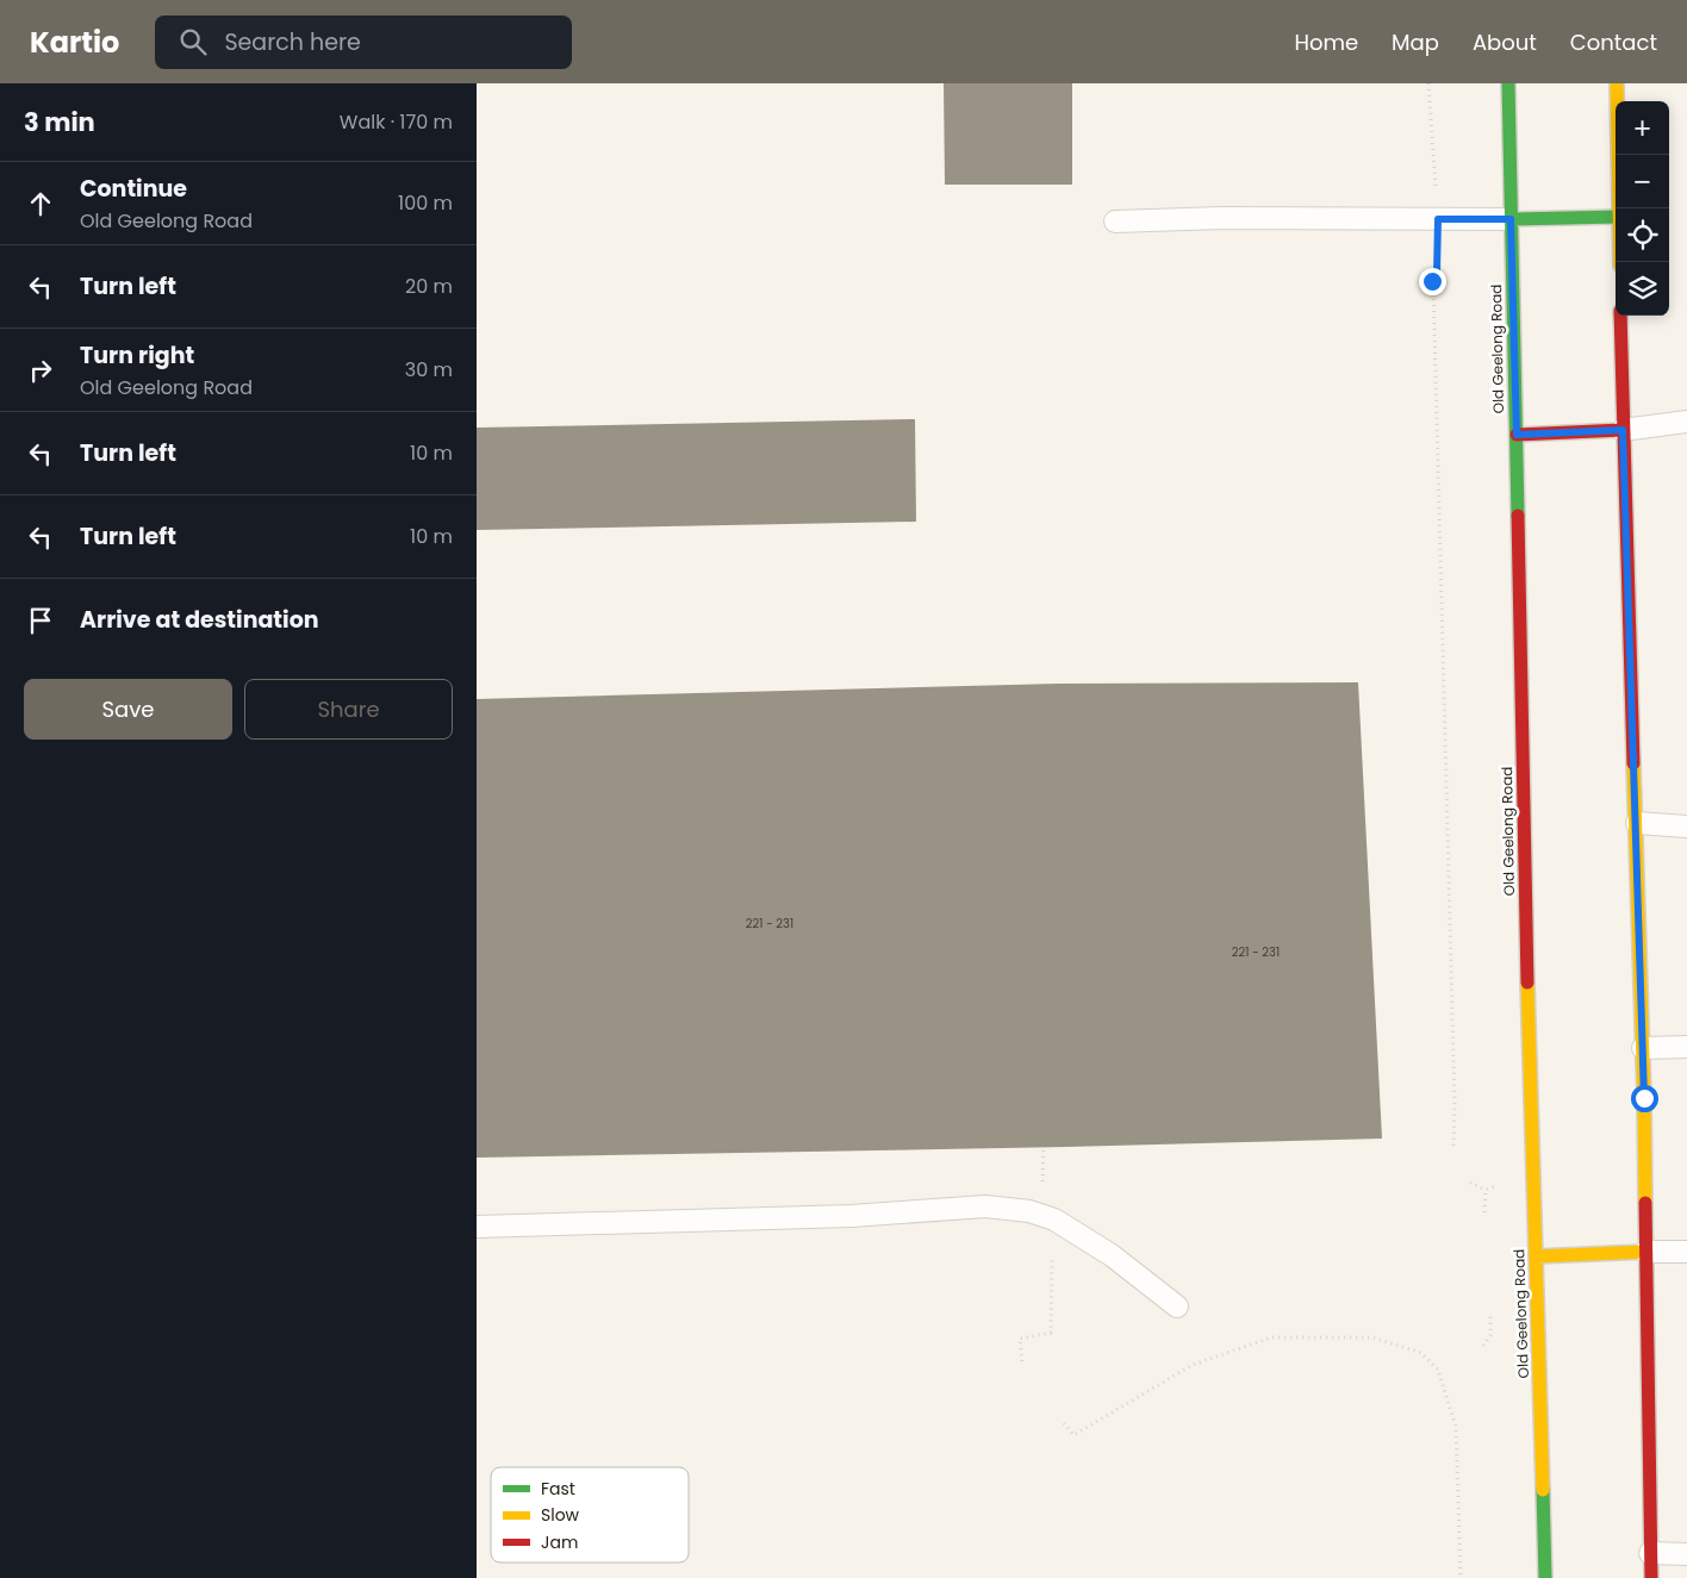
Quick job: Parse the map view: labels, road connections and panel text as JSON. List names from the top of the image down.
{
  "streets": {
    "main road": ["Old Geelong Road"]
  },
  "house_numbers": ["221 - 231", "221 - 231"],
  "legend": ["Fast", "Slow", "Jam"],
  "page": {
    "header": "Kartio",
    "search": "Search here",
    "nav": [
      "Home",
      "Map",
      "About",
      "Contact"
    ],
    "heading": ["3 min", "Walk · 170 m"],
    "map_buttons": ["+", "−"],
    "list": [
      ["Continue", "Old Geelong Road", "100 m"],
      ["Turn left", "20 m"],
      ["Turn right", "Old Geelong Road", "30 m"],
      ["Turn left", "10 m"],
      ["Turn left", "10 m"],
      "Arrive at destination"
    ],
    "buttons": ["Save", "Share"]
  }
}
